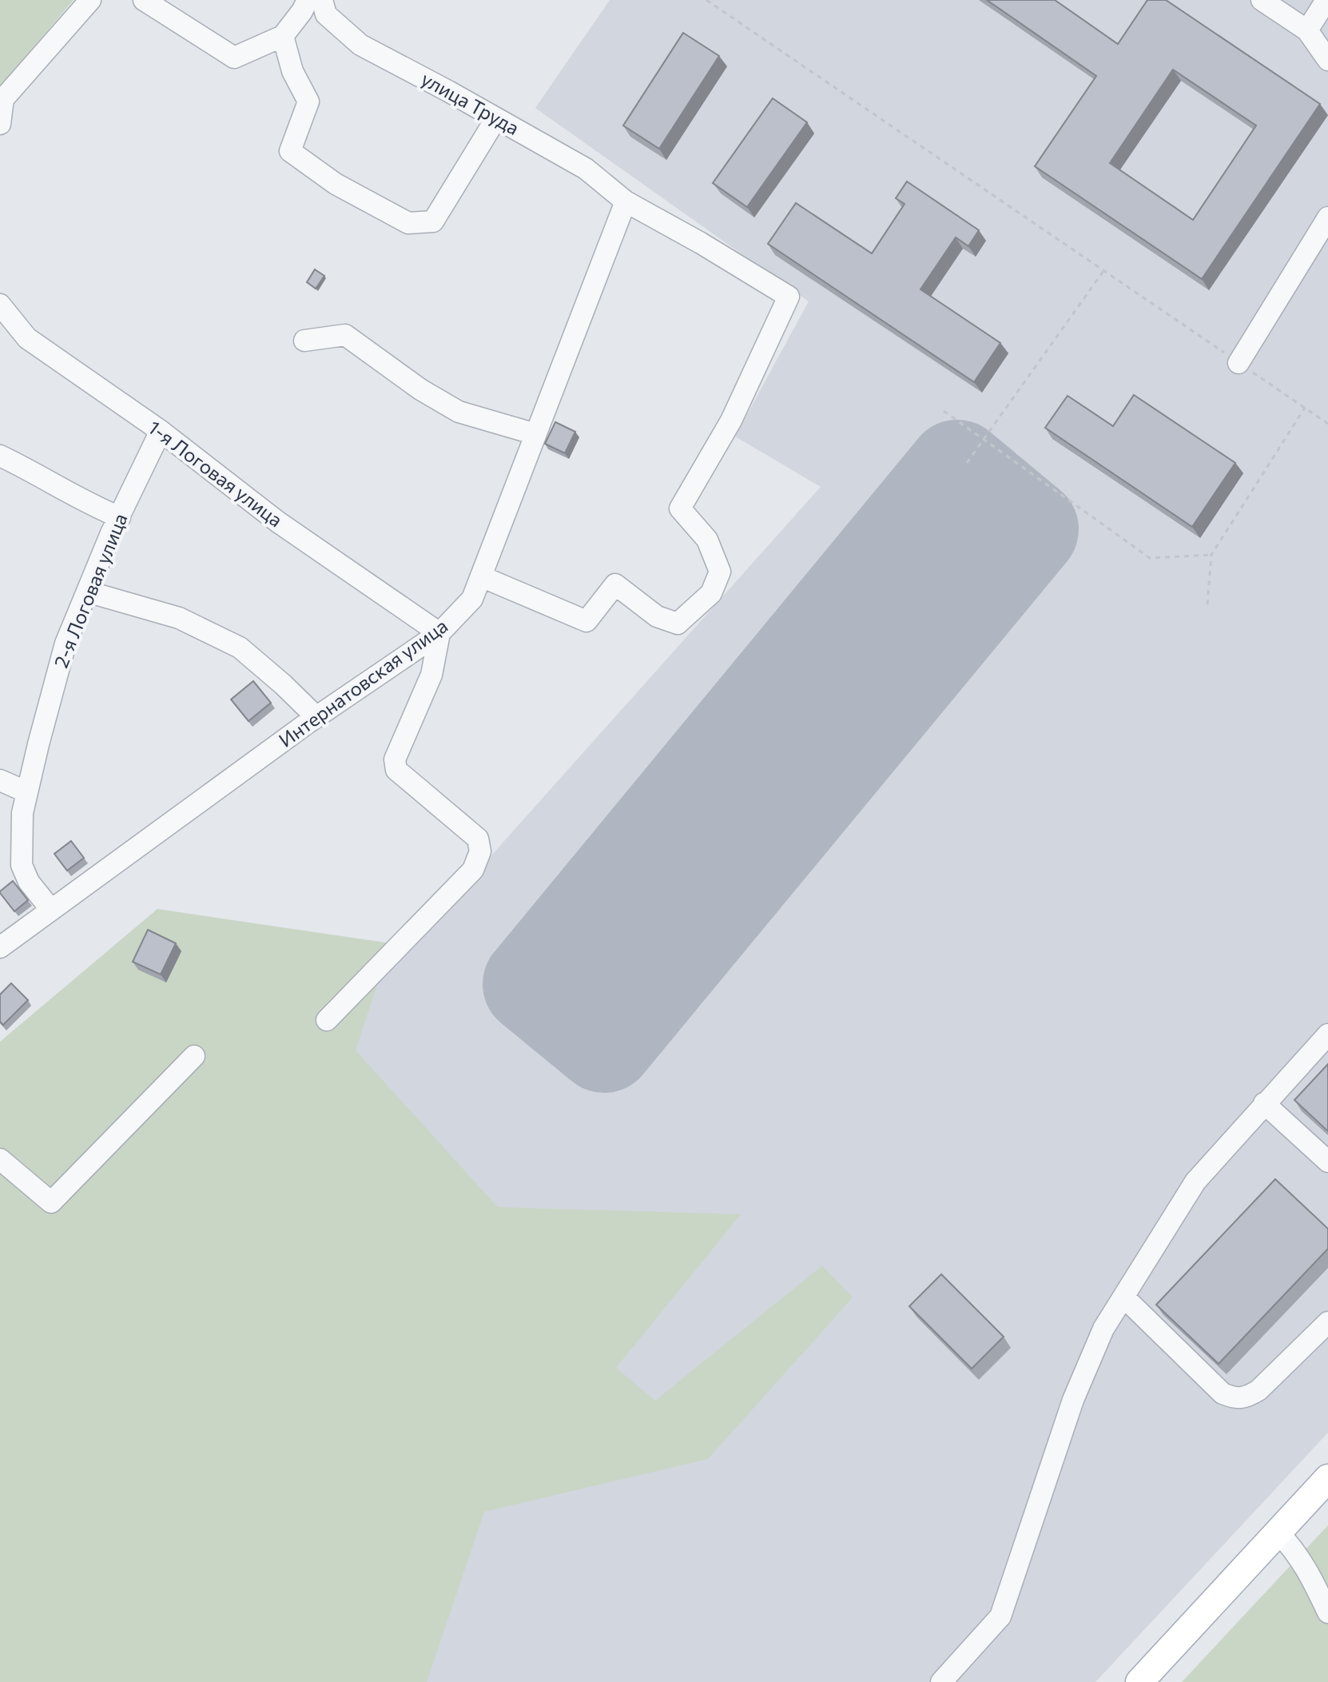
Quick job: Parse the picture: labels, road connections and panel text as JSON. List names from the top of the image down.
{
  "streets": {
    "street": [
      "улица Труда",
      "1-я Логовая улица",
      "2-я Логовая улица",
      "Интернатовская улица"
    ]
  },
  "crossings": [
    ["улица Труда", "Интернатовская улица"],
    ["1-я Логовая улица", "2-я Логовая улица"],
    ["1-я Логовая улица", "Интернатовская улица"],
    ["2-я Логовая улица", "Интернатовская улица"]
  ]
}
